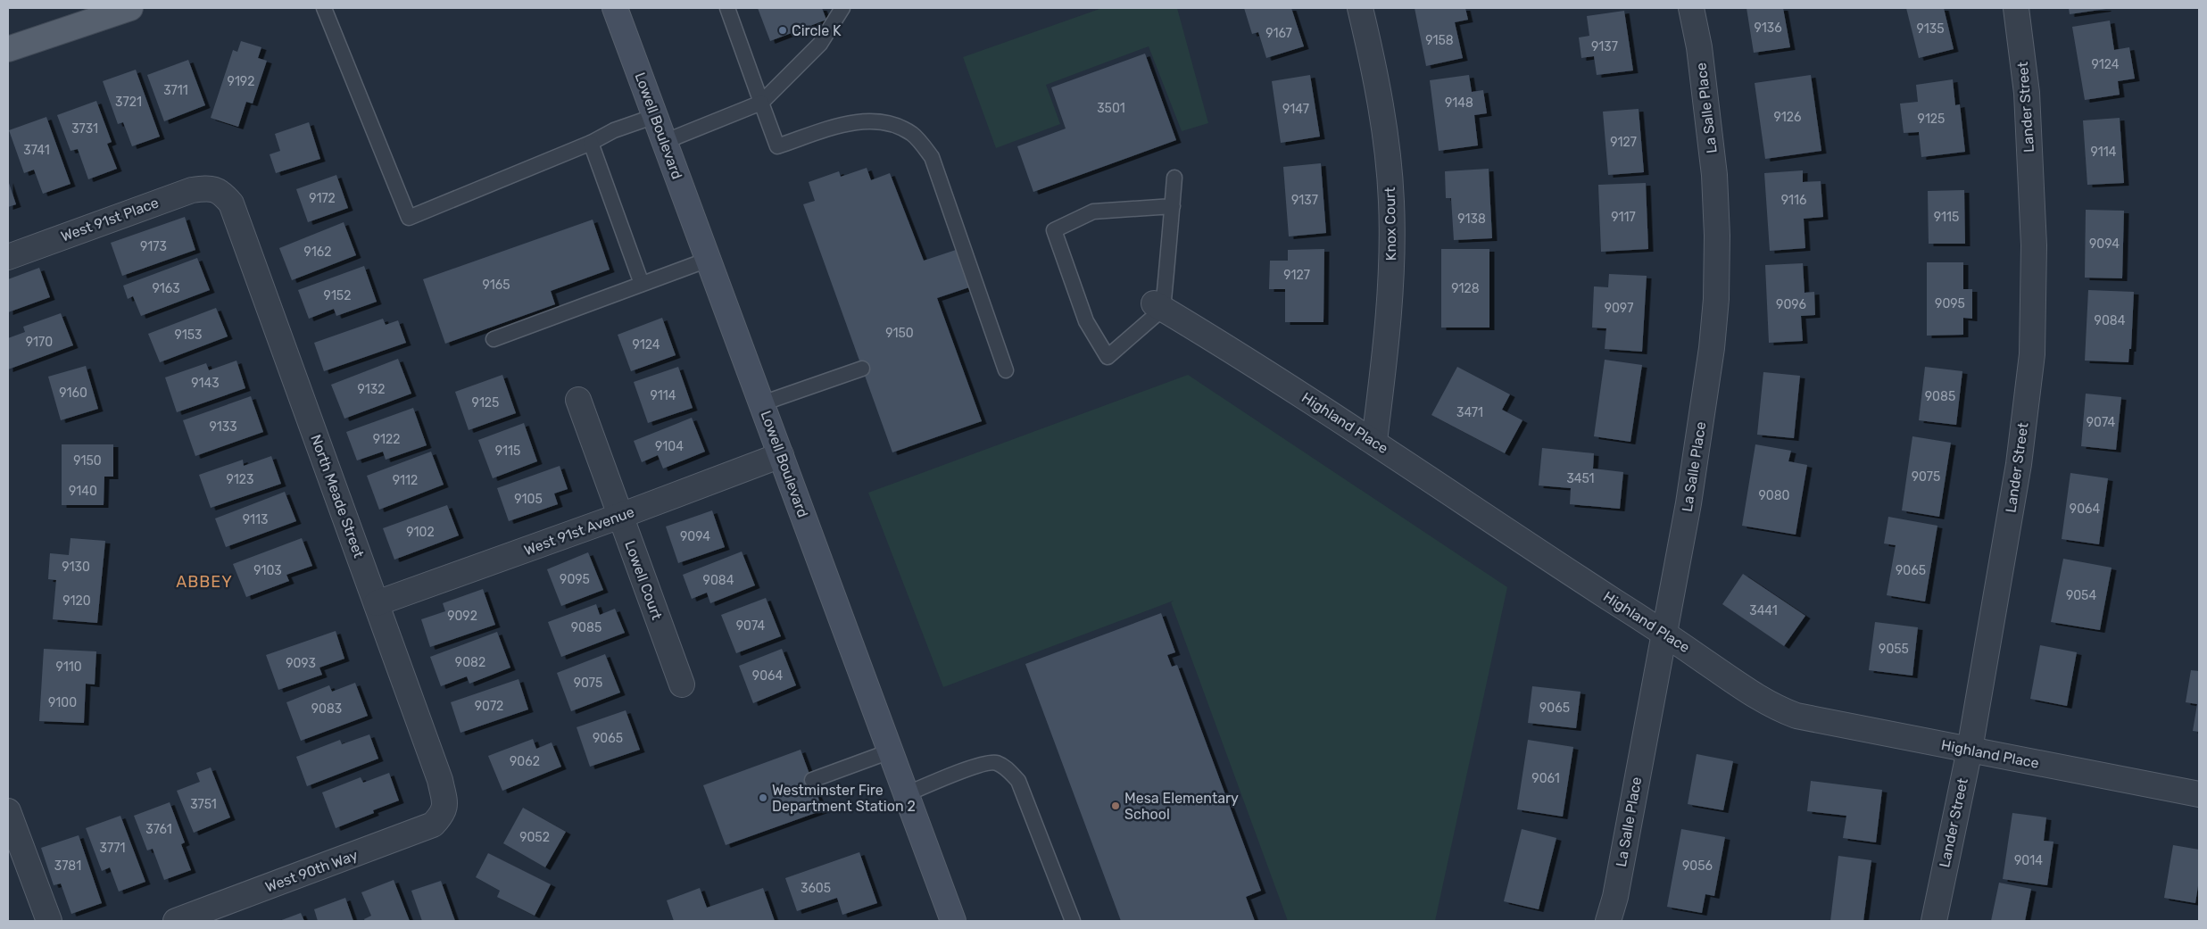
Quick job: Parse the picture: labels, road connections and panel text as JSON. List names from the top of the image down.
{
  "streets": {
    "street": [
      "Lander Street",
      "La Salle Place",
      "Lowell Boulevard",
      "West 91st Place",
      "Knox Court",
      "Highland Place",
      "North Meade Street",
      "West 91st Avenue",
      "Lowell Court",
      "West 90th Way"
    ]
  },
  "crossings": [
    ["Lander Street", "Highland Place"],
    ["La Salle Place", "Highland Place"],
    ["Lowell Boulevard", "West 91st Avenue"],
    ["West 91st Place", "North Meade Street"],
    ["Knox Court", "Highland Place"],
    ["North Meade Street", "West 91st Avenue"],
    ["North Meade Street", "West 90th Way"],
    ["West 91st Avenue", "Lowell Court"]
  ],
  "districts": ["ABBEY"],
  "places": ["Circle K", "Westminster Fire Department Station 2", "Mesa Elementary School"],
  "house_numbers": [
    "9136",
    "9135",
    "9167",
    "9158",
    "9137",
    "9124",
    "9192",
    "3711",
    "3721",
    "9148",
    "3501",
    "9147",
    "9126",
    "9125",
    "3731",
    "9127",
    "3741",
    "9114",
    "9172",
    "9137",
    "9116",
    "9117",
    "9115",
    "9138",
    "9094",
    "9173",
    "9162",
    "9127",
    "9165",
    "9163",
    "9128",
    "9152",
    "9095",
    "9096",
    "9097",
    "9084",
    "9150",
    "9153",
    "9170",
    "9124",
    "9143",
    "9132",
    "9160",
    "9114",
    "9085",
    "9125",
    "3471",
    "9074",
    "9133",
    "9122",
    "9104",
    "9115",
    "9150",
    "9075",
    "3451",
    "9123",
    "9112",
    "9140",
    "9080",
    "9105",
    "9064",
    "9113",
    "9102",
    "9094",
    "9130",
    "9103",
    "9065",
    "9095",
    "9084",
    "9054",
    "9120",
    "3441",
    "9092",
    "9074",
    "9085",
    "9055",
    "9082",
    "9093",
    "9110",
    "9064",
    "9075",
    "9100",
    "9072",
    "9065",
    "9083",
    "9065",
    "9062",
    "9061",
    "3751",
    "3761",
    "9052",
    "3771",
    "9014",
    "3781",
    "9056",
    "3605"
  ]
}
